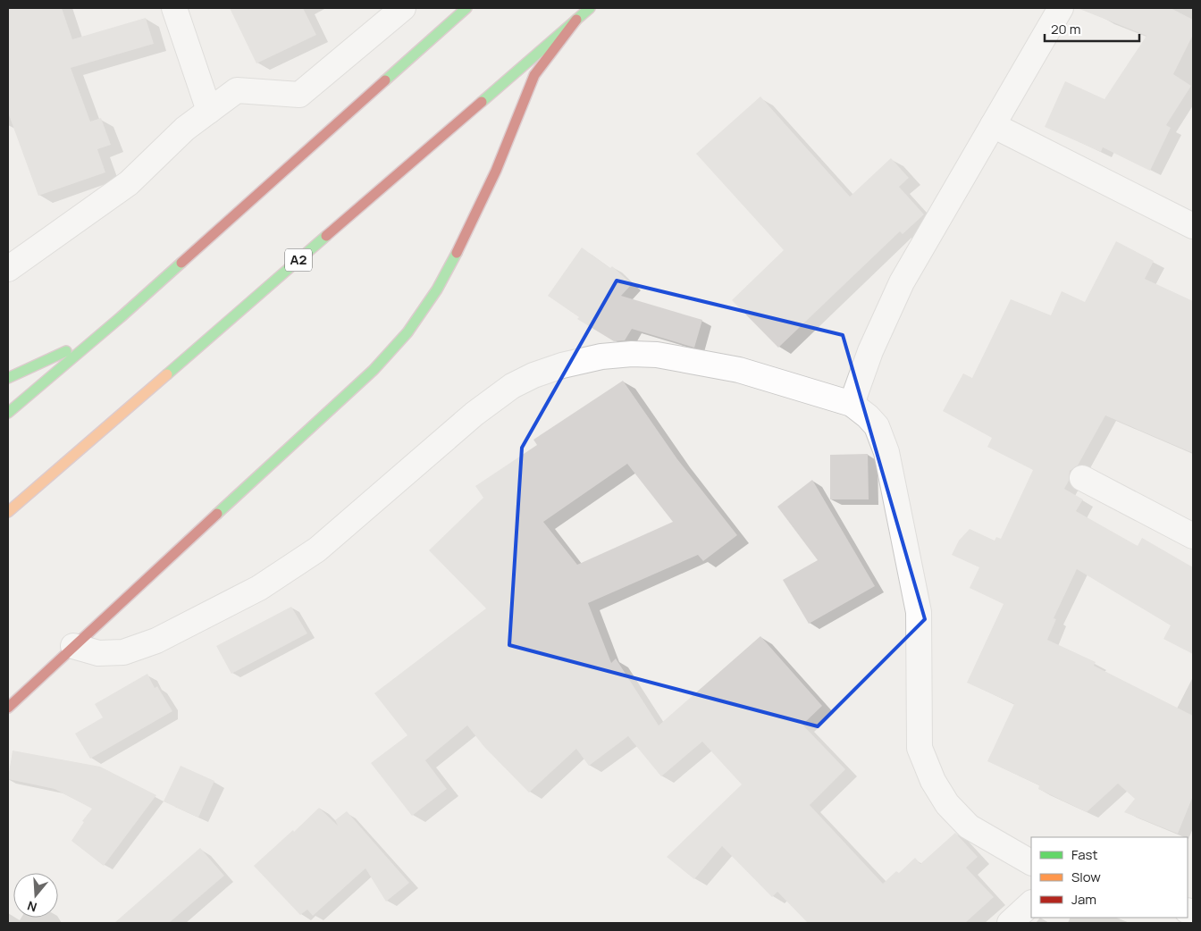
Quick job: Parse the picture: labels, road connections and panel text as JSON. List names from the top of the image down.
{
  "streets": {
    "highway": ["A2"]
  },
  "legend": ["Fast", "Slow", "Jam"],
  "scale_bar": "20 m",
  "north": "bottom"
}
